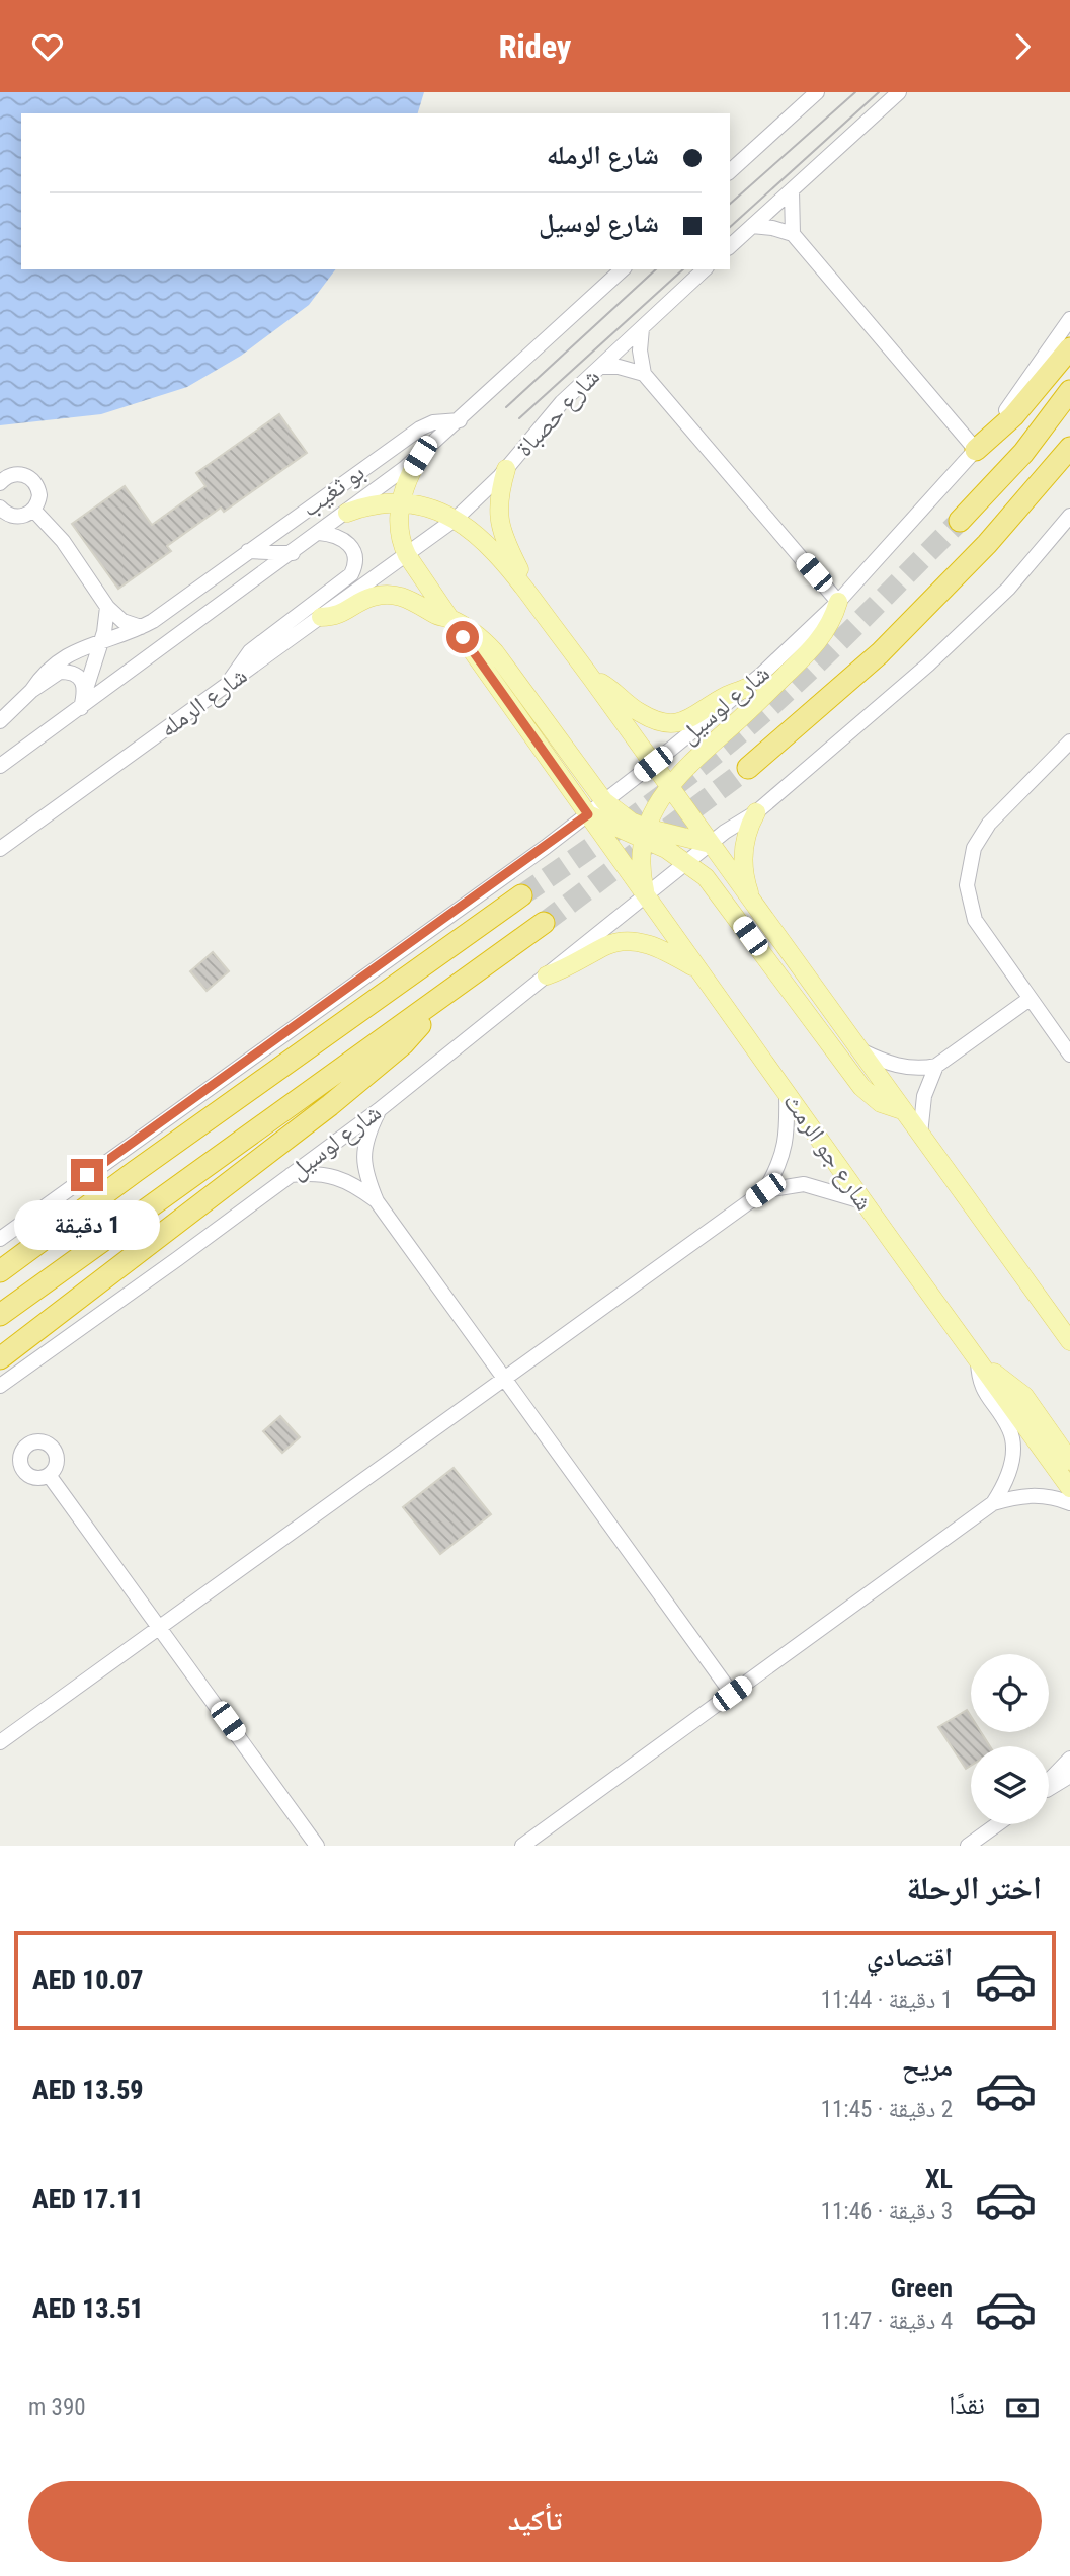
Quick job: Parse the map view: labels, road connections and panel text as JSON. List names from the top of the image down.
{
  "streets": {
    "main road": ["شارع جو الرمث"],
    "street": [
      "شارع حصباة",
      "بو ثغيب",
      "شارع الرمله",
      "شارع لوسيل"
    ]
  },
  "crossings": [
    ["شارع حصباة", "شارع الرمله"],
    ["بو ثغيب", "شارع الرمله"],
    ["شارع لوسيل", "شارع جو الرمث"]
  ],
  "page": {
    "header": "Ridey",
    "banner": ["شارع الرمله", "شارع لوسيل"],
    "bubble": "1 دقيقة",
    "heading": "اختر الرحلة",
    "list": [
      {
        "name": "اقتصادي",
        "note": "1 دقيقة · 11:44",
        "value": "AED 10.07"
      },
      {
        "name": "مريح",
        "note": "2 دقيقة · 11:45",
        "value": "AED 13.59"
      },
      {
        "name": "XL",
        "note": "3 دقيقة · 11:46",
        "value": "AED 17.11"
      },
      {
        "name": "Green",
        "note": "4 دقيقة · 11:47",
        "value": "AED 13.51"
      }
    ],
    "pay": ["نقدًا", "390 m"],
    "buttons": "تأكيد"
  }
}
